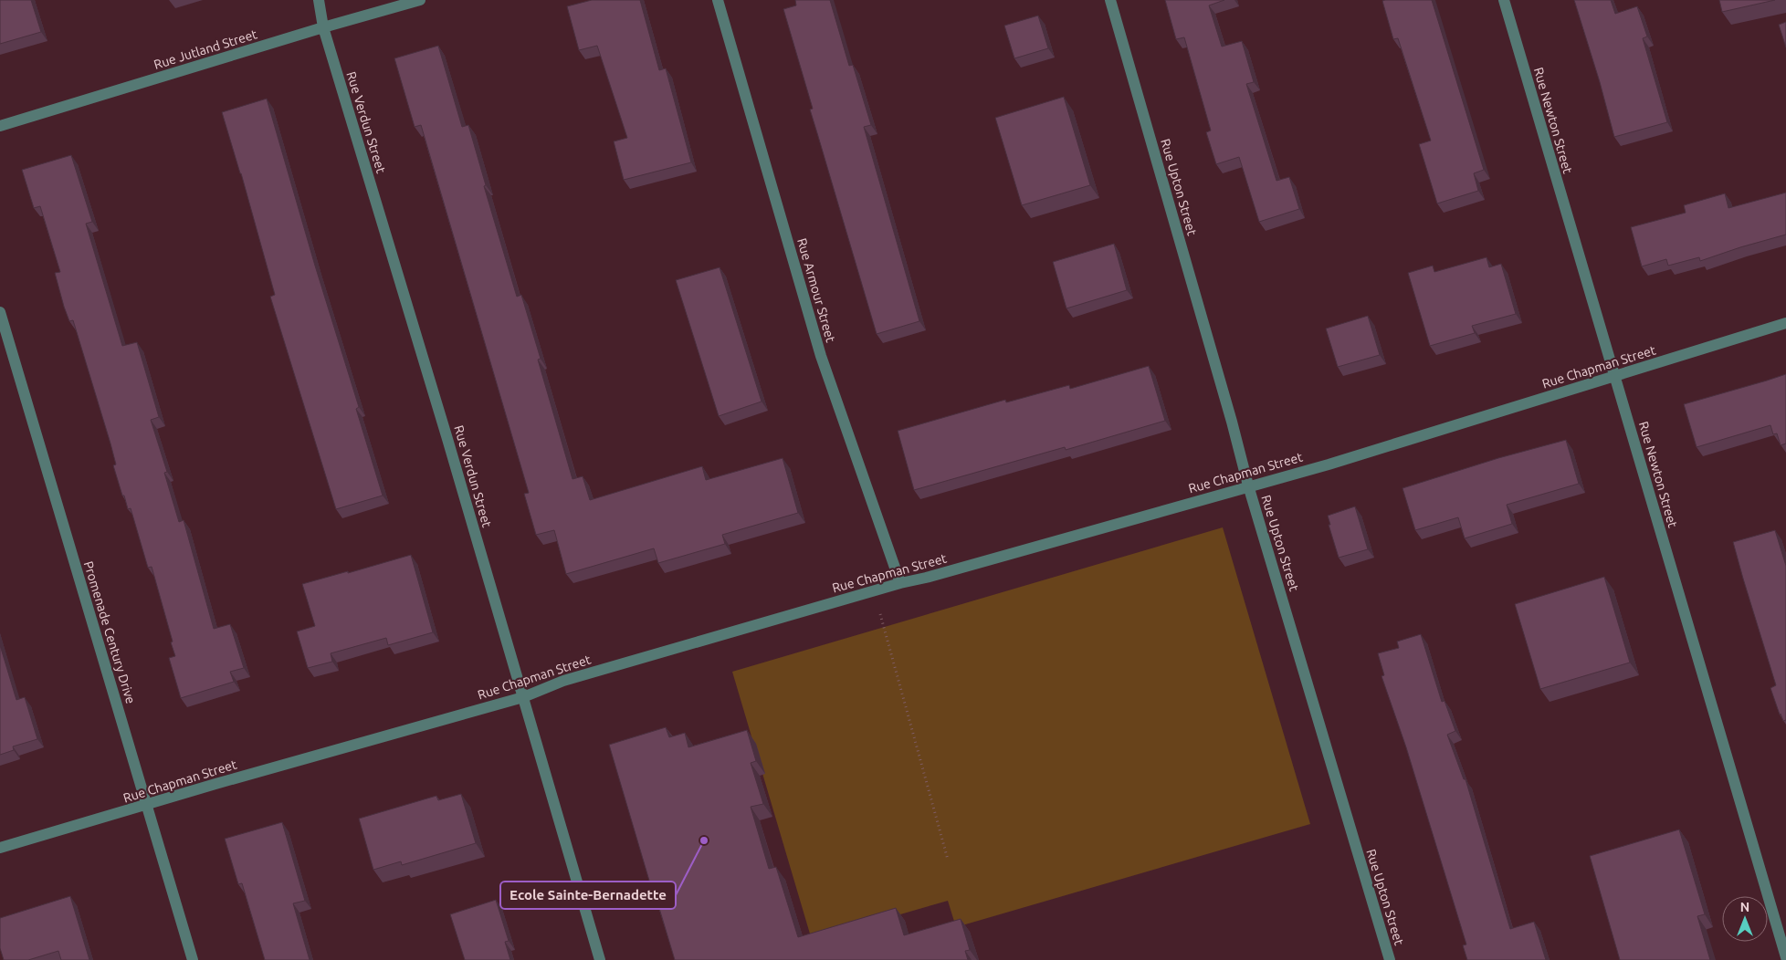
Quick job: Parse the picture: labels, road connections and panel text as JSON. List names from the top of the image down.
{
  "streets": {
    "street": [
      "Rue Jutland Street",
      "Rue Newton Street",
      "Rue Verdun Street",
      "Rue Upton Street",
      "Rue Armour Street",
      "Rue Chapman Street",
      "Promenade Century Drive"
    ]
  },
  "crossings": [
    ["Rue Jutland Street", "Rue Verdun Street"],
    ["Rue Newton Street", "Rue Chapman Street"],
    ["Rue Verdun Street", "Rue Chapman Street"],
    ["Rue Upton Street", "Rue Chapman Street"],
    ["Rue Armour Street", "Rue Chapman Street"],
    ["Rue Chapman Street", "Promenade Century Drive"]
  ],
  "places": ["Ecole Sainte-Bernadette"],
  "north": "top"
}
